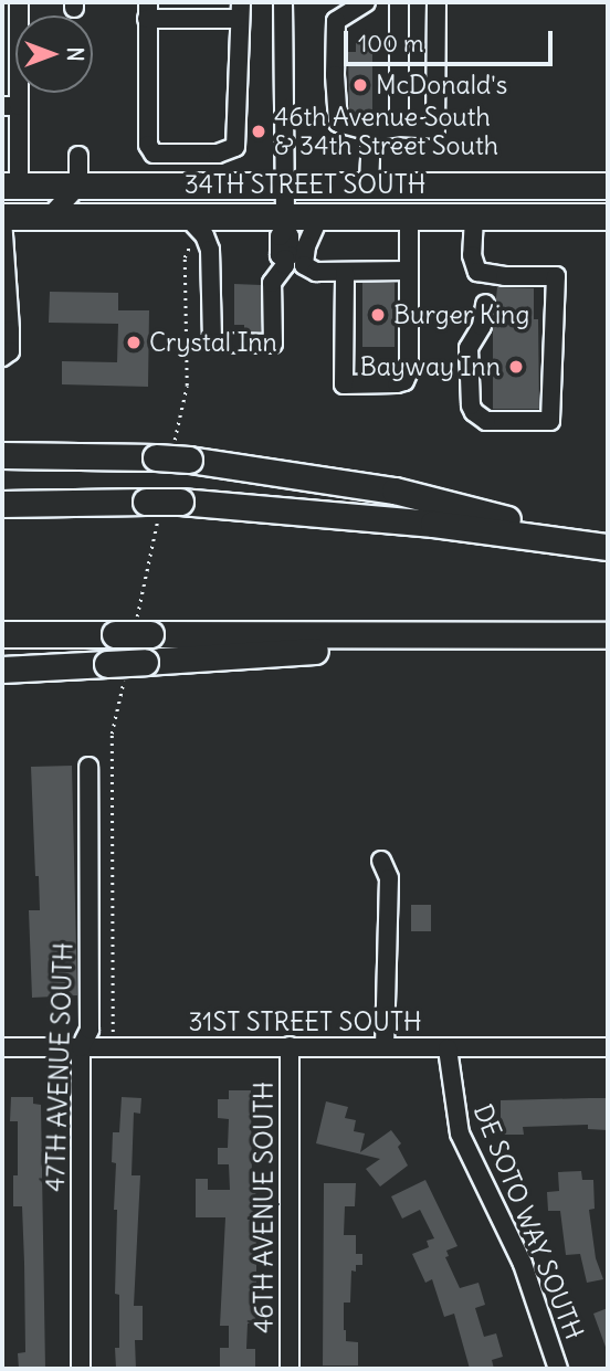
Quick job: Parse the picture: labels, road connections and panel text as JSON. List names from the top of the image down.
{
  "streets": {
    "highway": ["34TH STREET SOUTH"],
    "street": [
      "31ST STREET SOUTH",
      "47TH AVENUE SOUTH",
      "46TH AVENUE SOUTH",
      "DE SOTO WAY SOUTH"
    ]
  },
  "crossings": [
    ["31ST STREET SOUTH", "47TH AVENUE SOUTH"],
    ["31ST STREET SOUTH", "46TH AVENUE SOUTH"],
    ["31ST STREET SOUTH", "DE SOTO WAY SOUTH"]
  ],
  "places": [
    "McDonald's",
    "46th Avenue South & 34th Street South",
    "Burger King",
    "Crystal Inn",
    "Bayway Inn"
  ],
  "scale_bar": "100 m",
  "north": "right"
}
